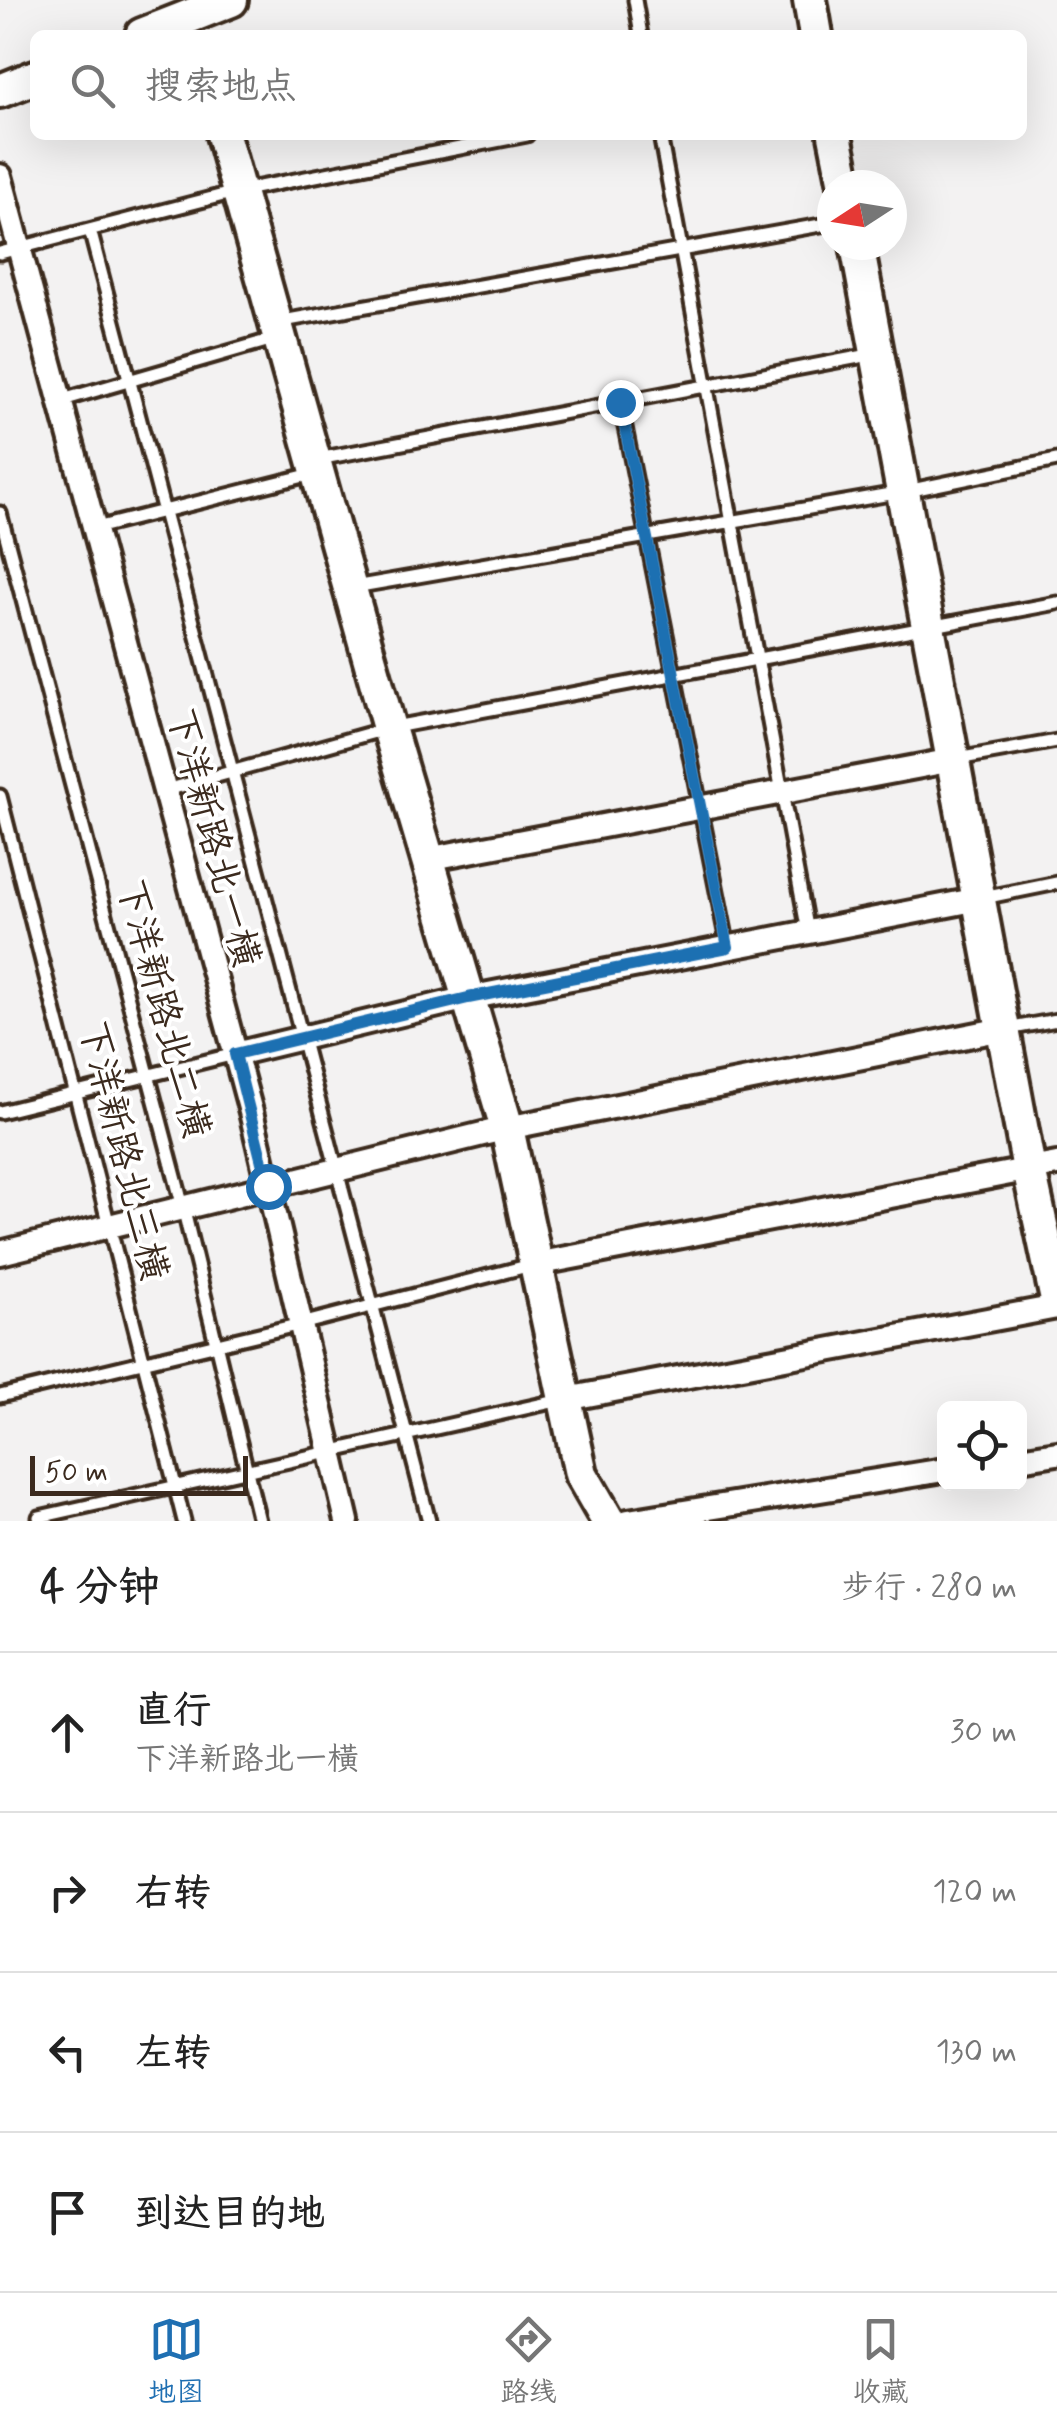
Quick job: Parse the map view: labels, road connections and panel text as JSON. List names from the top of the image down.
{
  "streets": {
    "street": ["下洋新路北一横"],
    "lane": ["下洋新路北二横", "下洋新路北三横"]
  },
  "scale_bar": "50 m",
  "north": "left",
  "page": {
    "search": "搜索地点",
    "scale": "50 m",
    "heading": ["4 分钟", "步行 · 280 m"],
    "list": [
      ["直行", "下洋新路北一横", "30 m"],
      ["右转", "120 m"],
      ["左转", "130 m"],
      "到达目的地"
    ],
    "nav": ["地图", "路线", "收藏"]
  }
}
